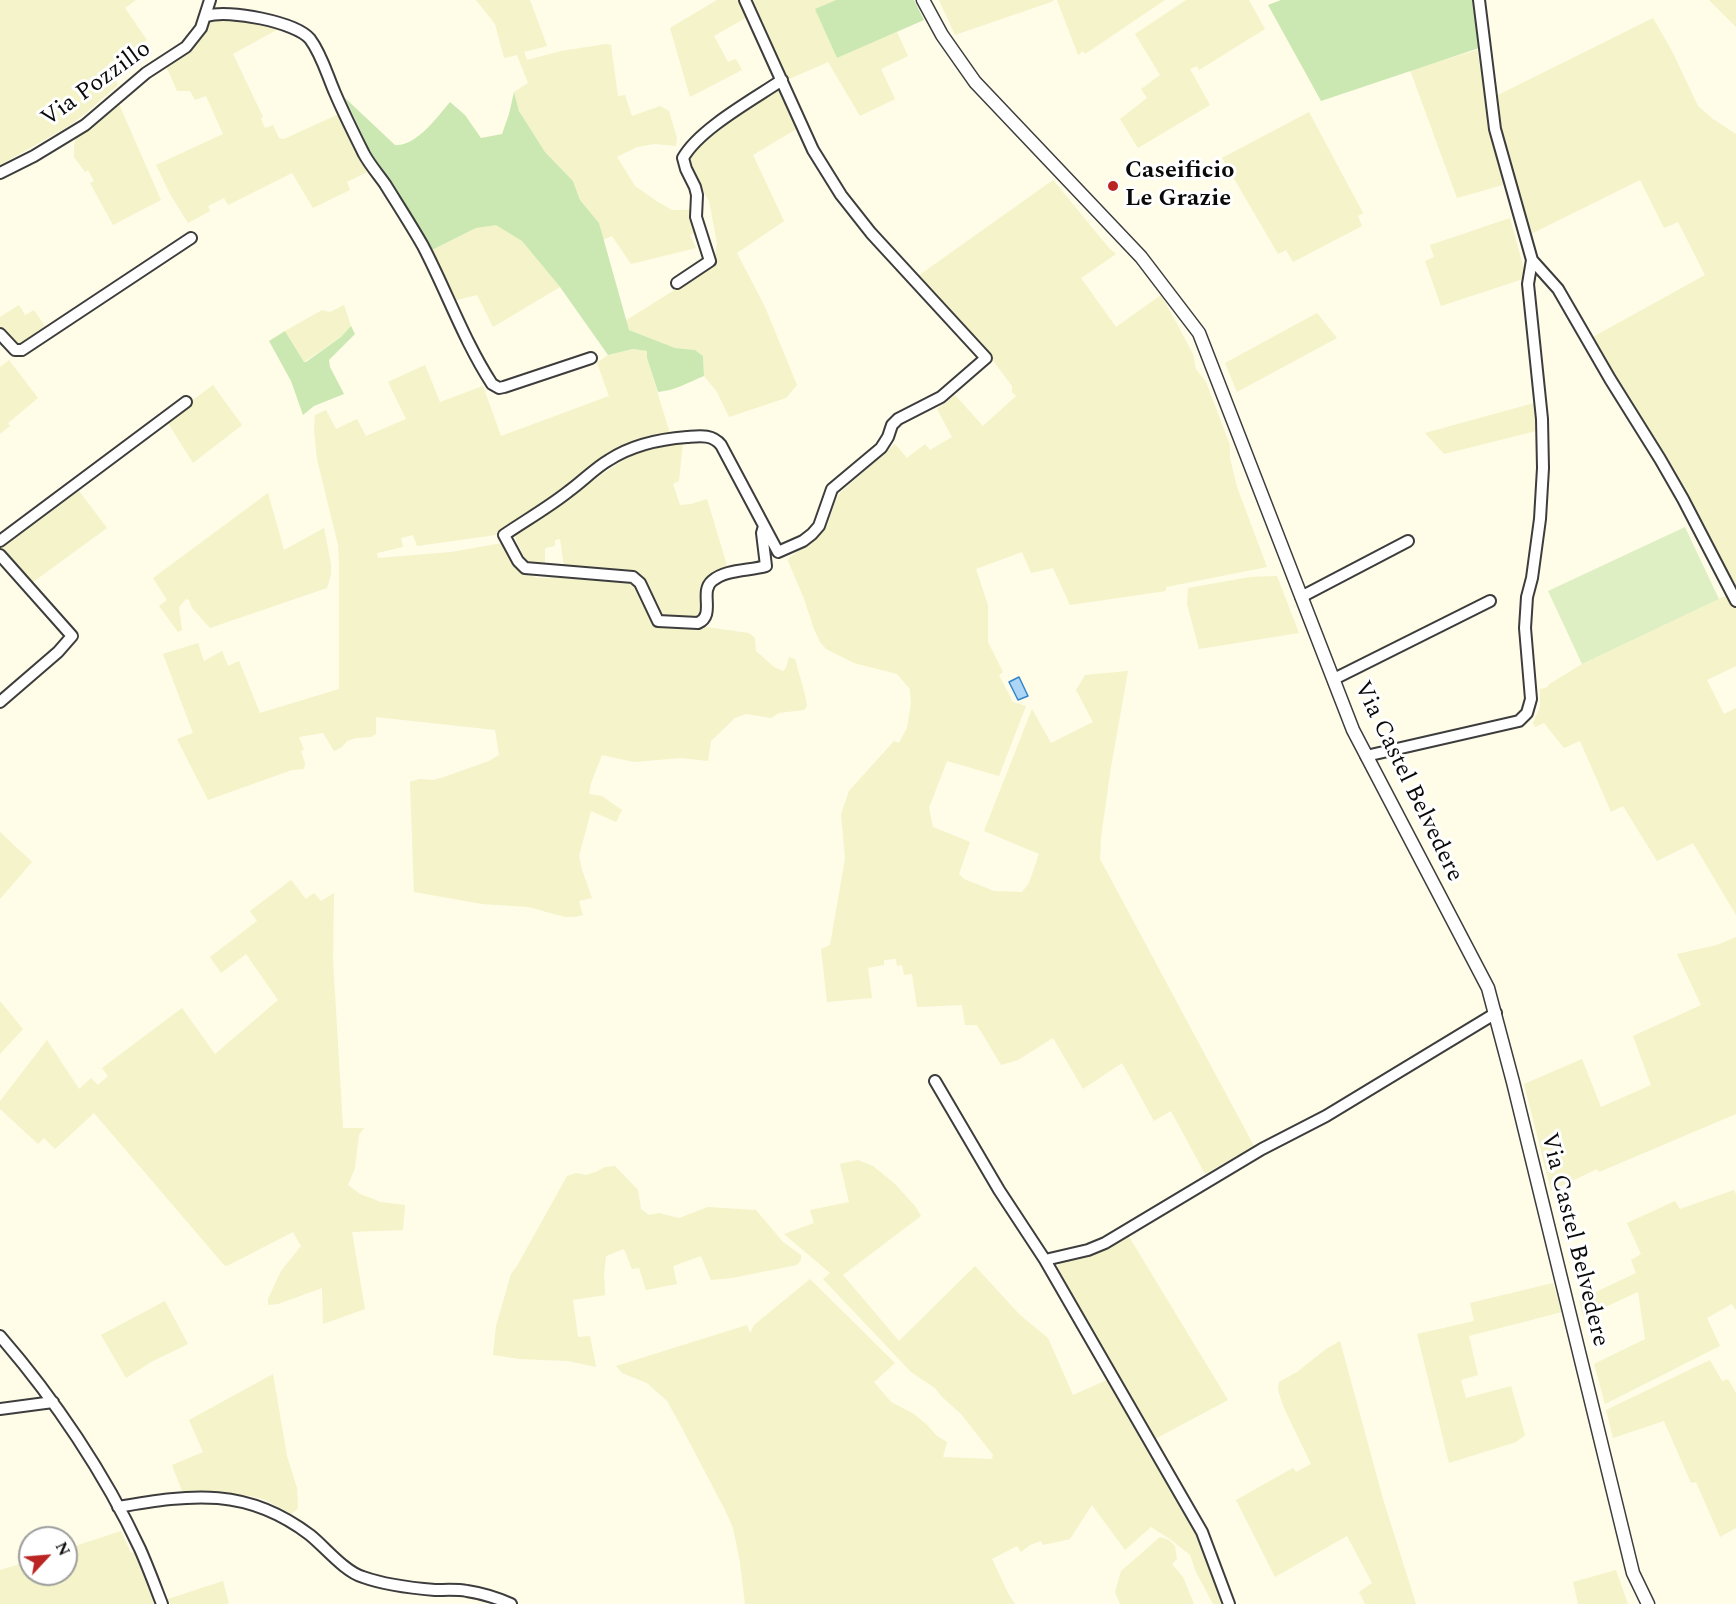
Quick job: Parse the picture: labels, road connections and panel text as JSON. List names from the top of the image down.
{
  "streets": {
    "street": ["Via Pozzillo", "Via Castel Belvedere"]
  },
  "places": ["Caseificio Le Grazie"],
  "north": "top right"
}
